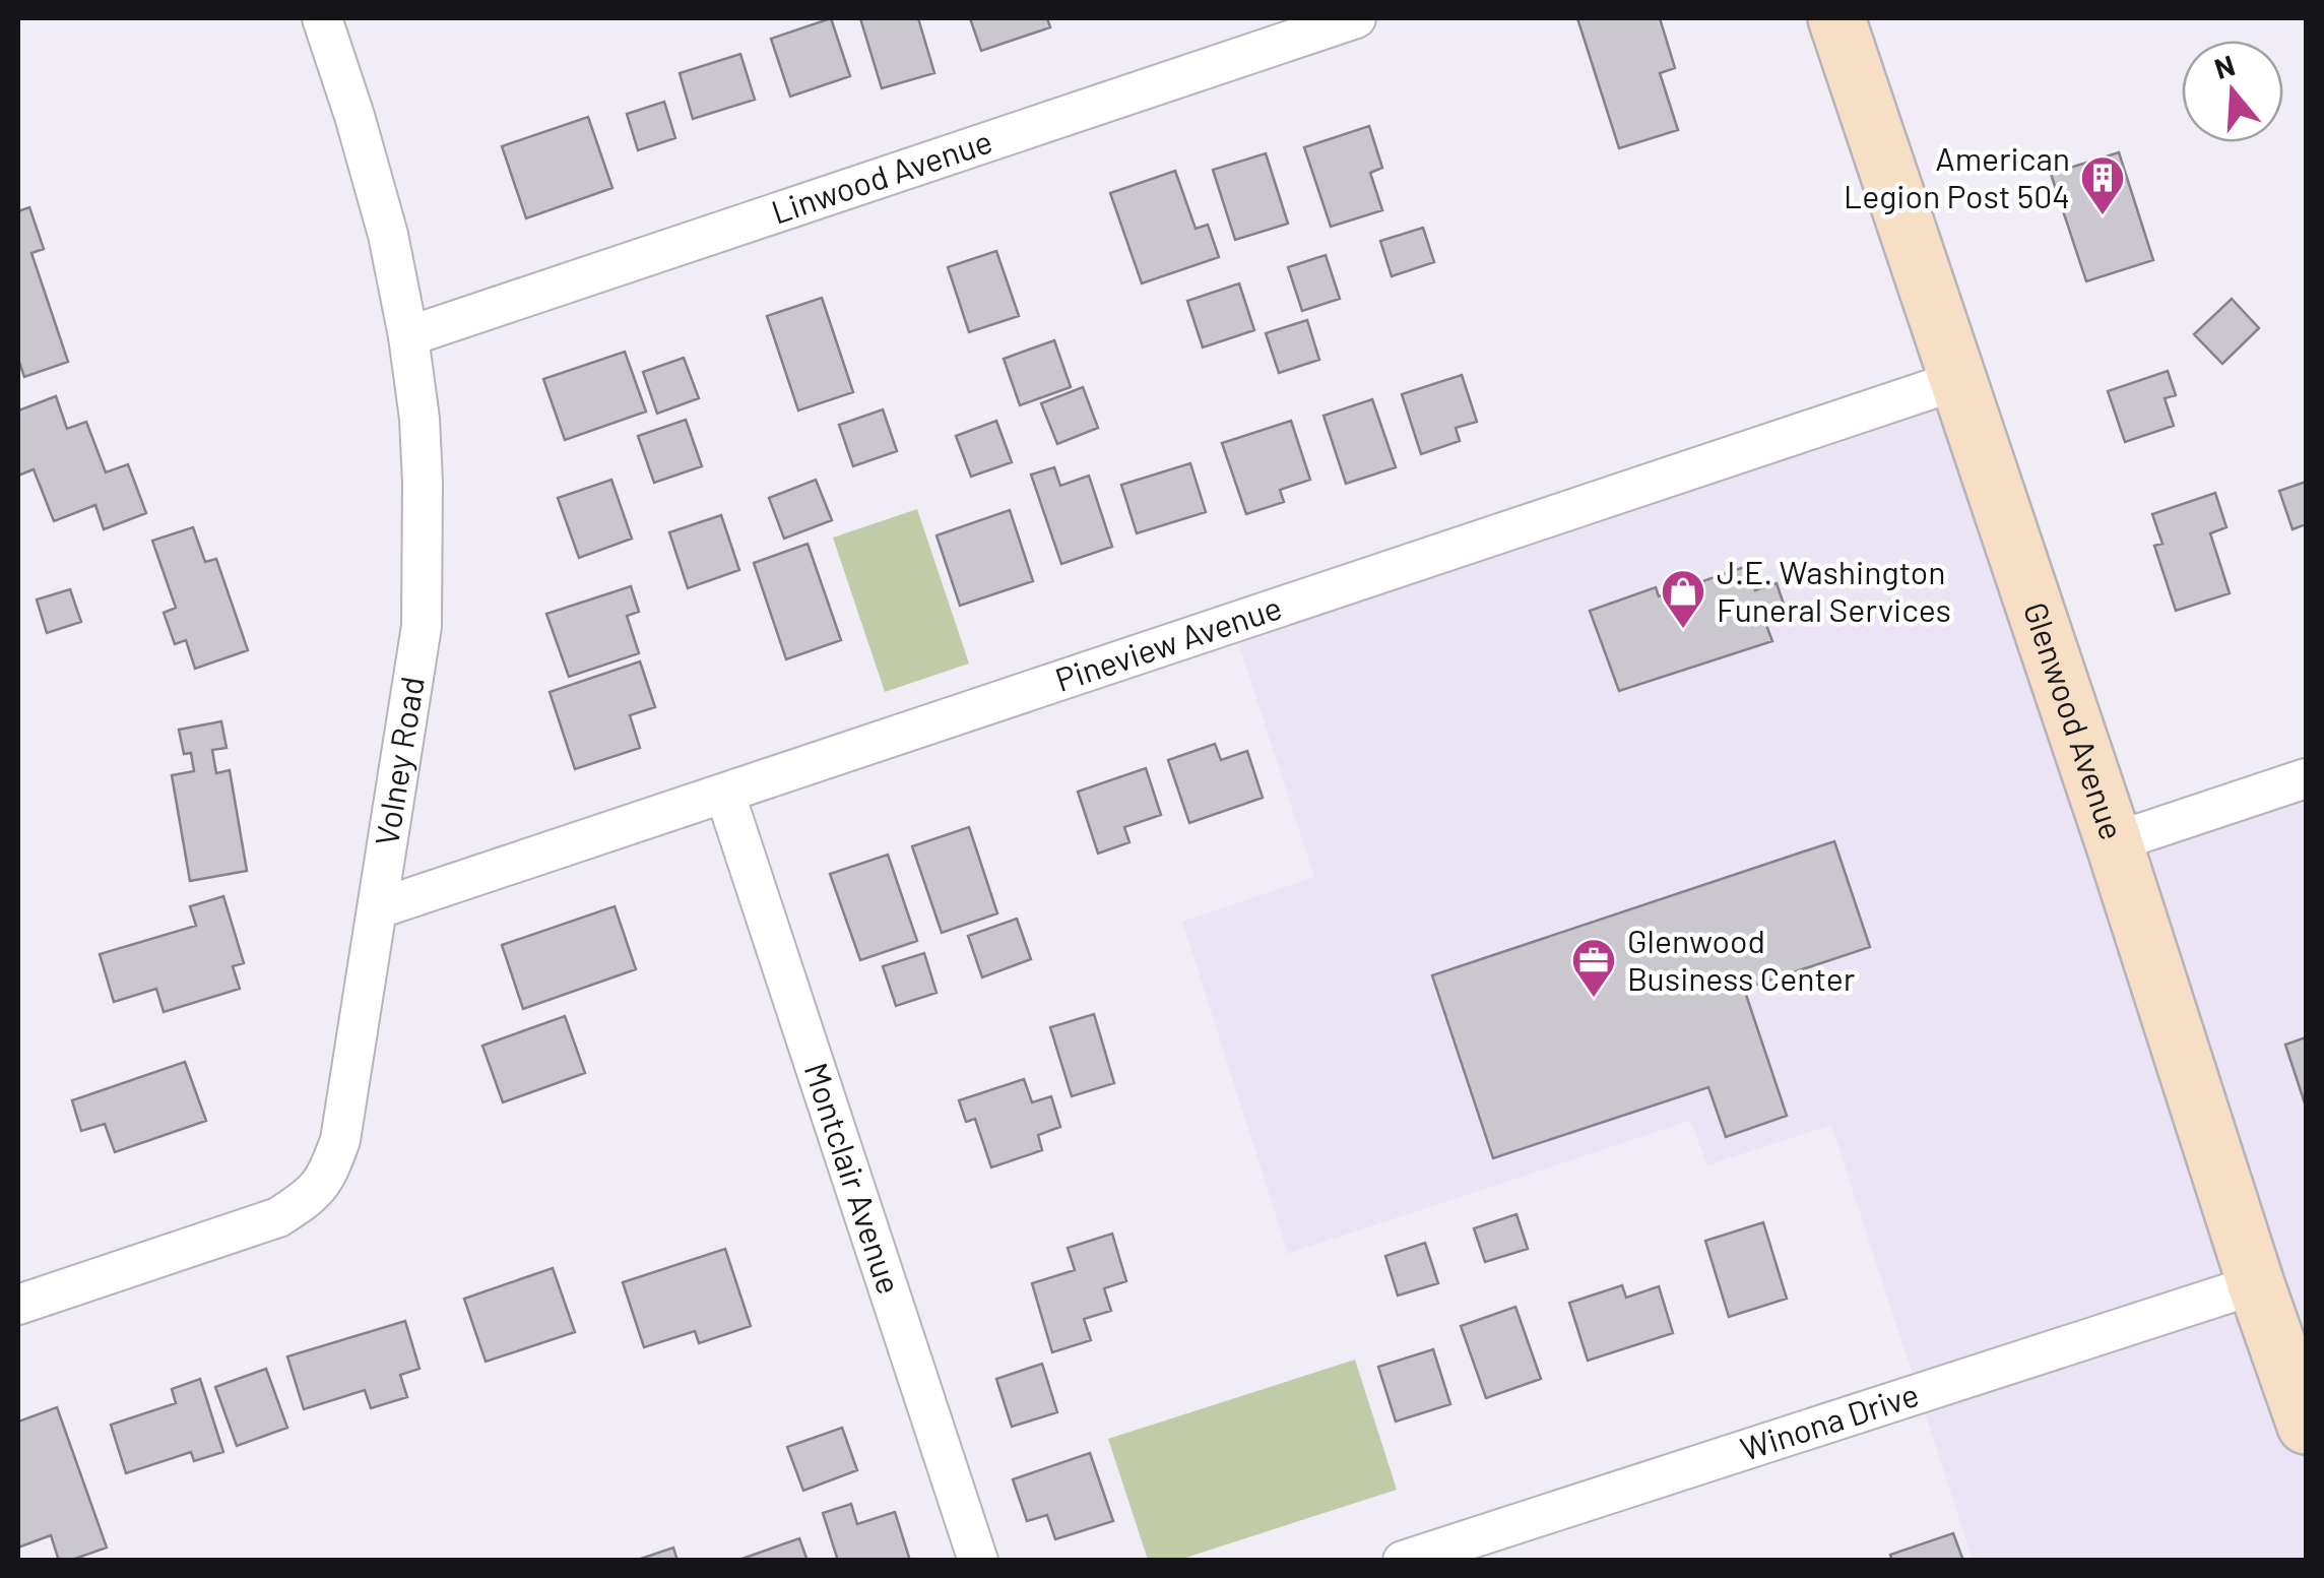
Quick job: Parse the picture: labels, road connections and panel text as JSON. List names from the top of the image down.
{
  "streets": {
    "main road": ["Glenwood Avenue"],
    "street": [
      "Linwood Avenue",
      "Pineview Avenue",
      "Volney Road",
      "Montclair Avenue",
      "Winona Drive"
    ]
  },
  "crossings": [
    ["Linwood Avenue", "Volney Road"],
    ["Pineview Avenue", "Glenwood Avenue"],
    ["Pineview Avenue", "Volney Road"],
    ["Pineview Avenue", "Montclair Avenue"],
    ["Glenwood Avenue", "Winona Drive"]
  ],
  "places": {
    "building": ["American Legion Post 504"],
    "shop": ["J.E. Washington Funeral Services"],
    "office": ["Glenwood Business Center"]
  },
  "north": "top"
}
